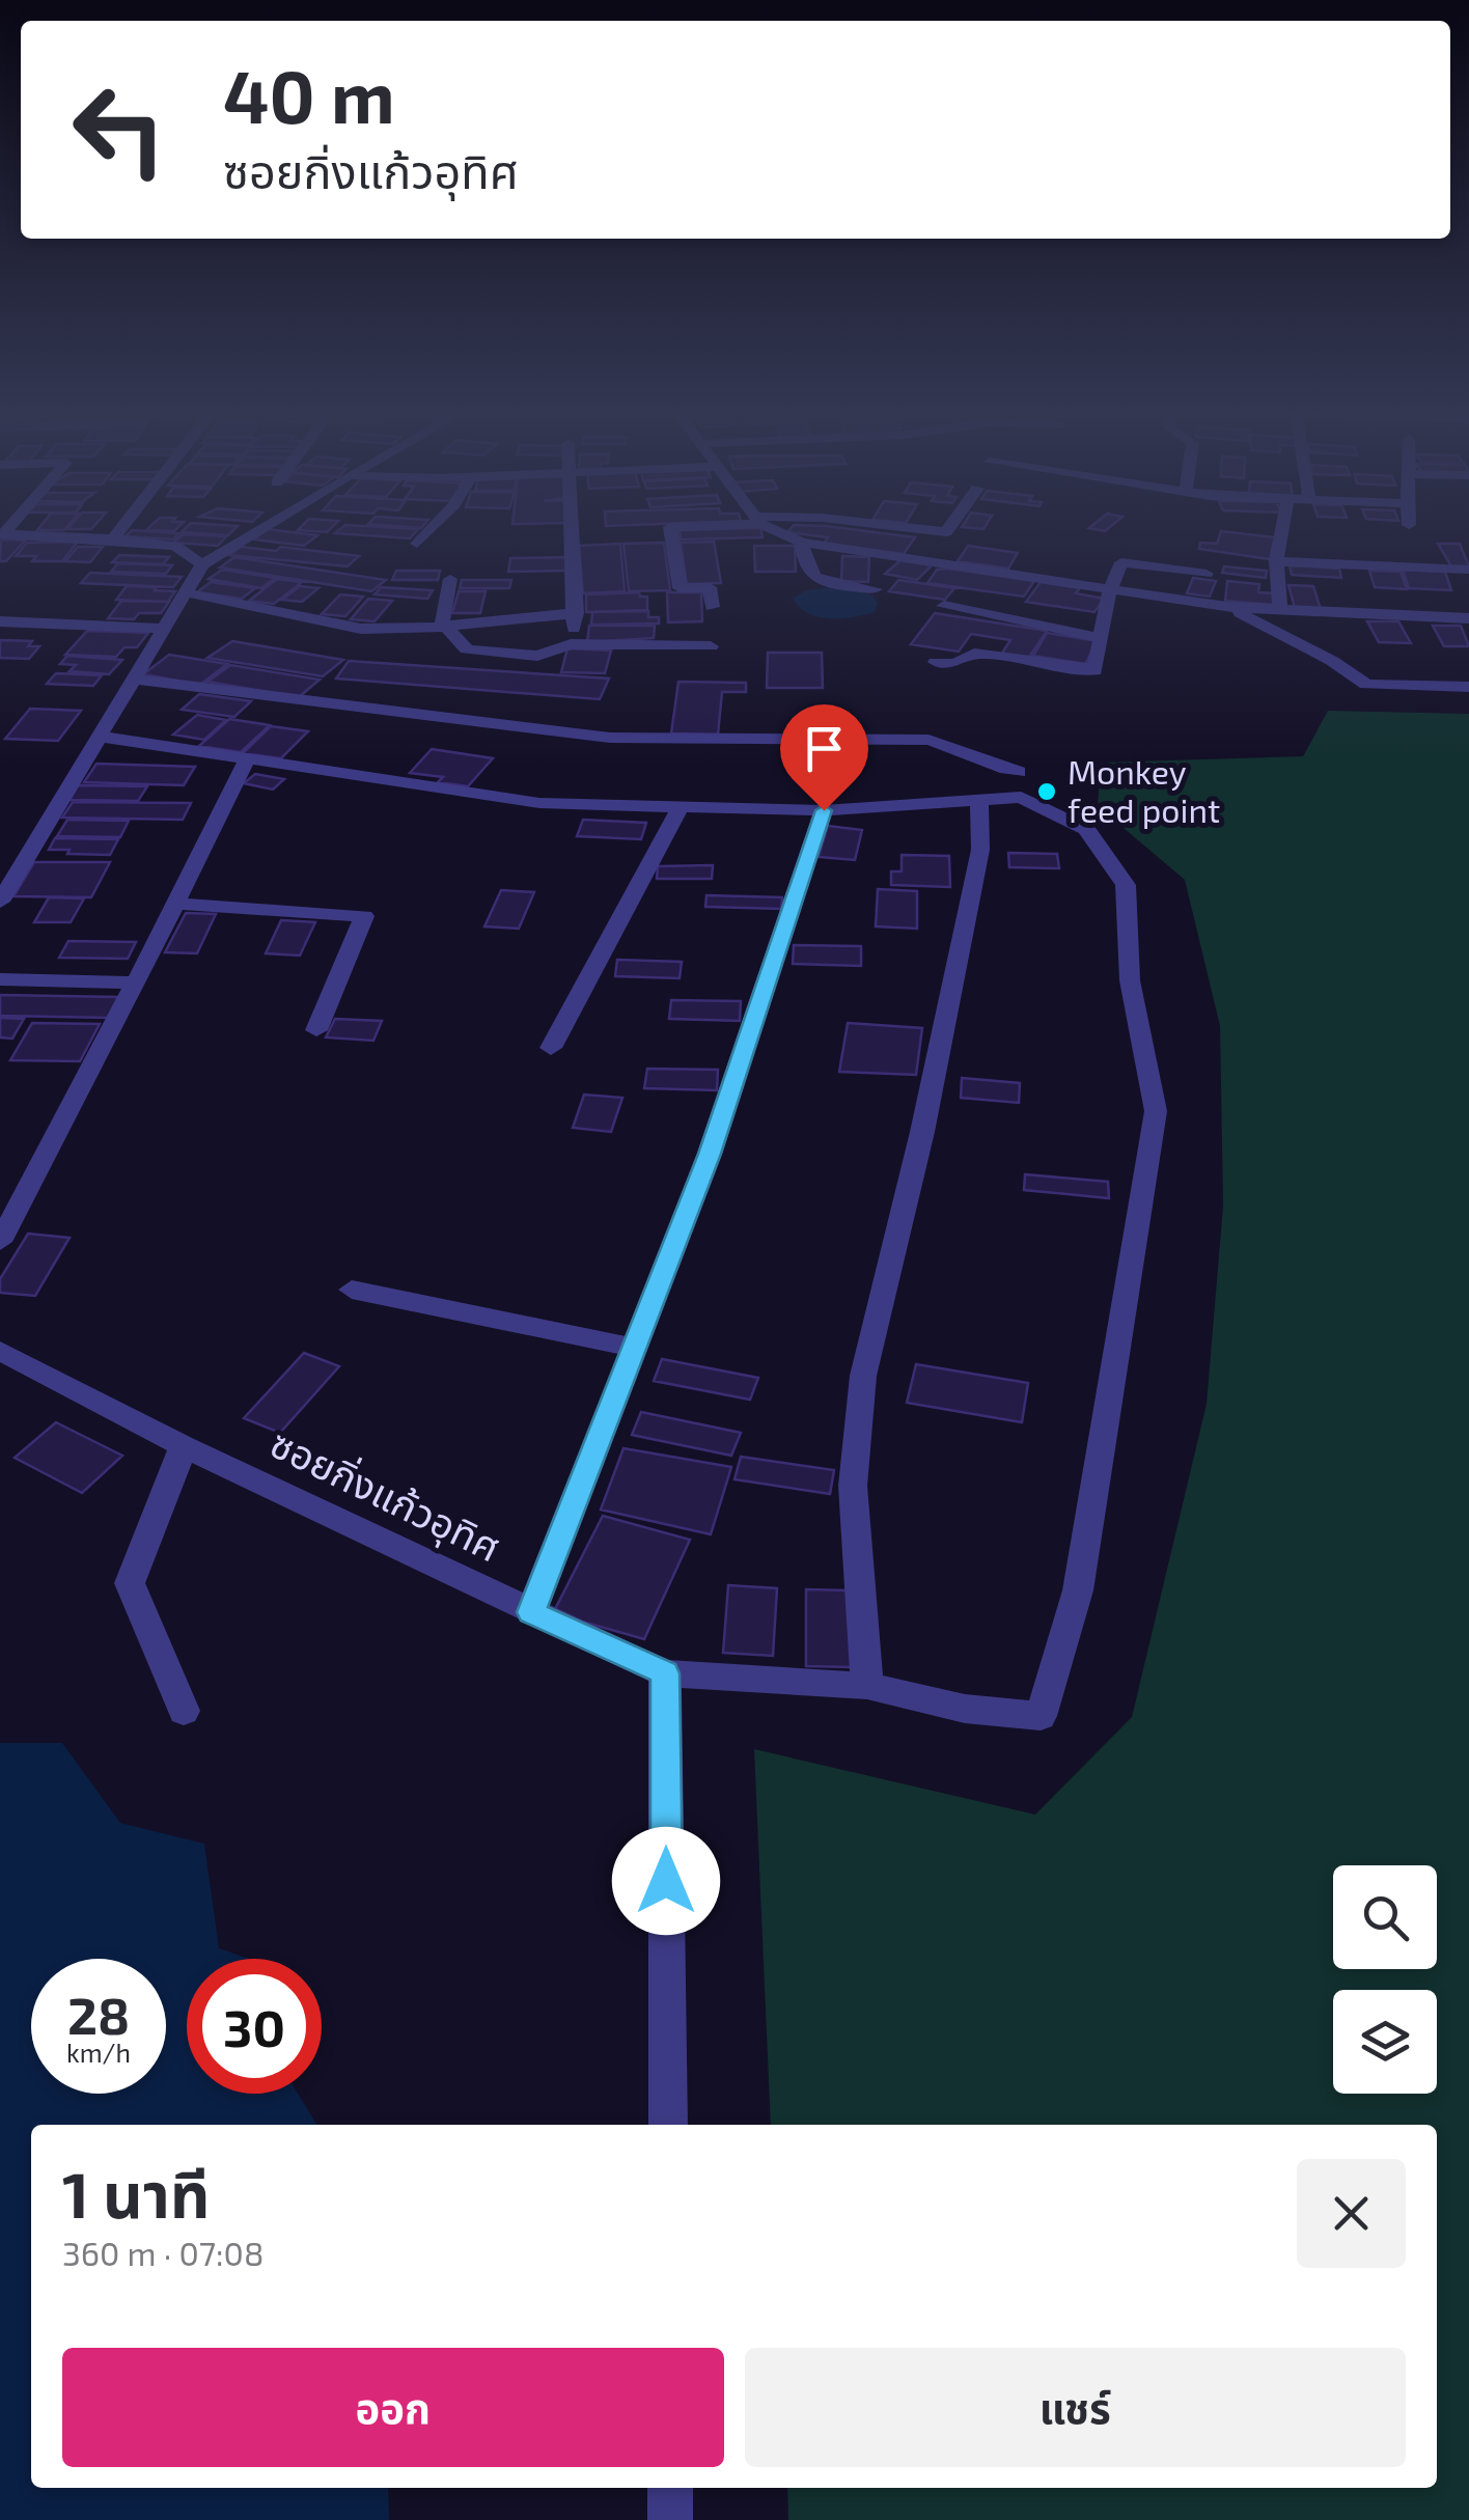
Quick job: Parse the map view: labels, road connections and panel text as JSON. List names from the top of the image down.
{
  "streets": {
    "street": ["ซอยกิ่งแก้วอุทิศ"]
  },
  "places": ["Monkey feed point"],
  "page": {
    "turn": ["40 m", "ซอยกิ่งแก้วอุทิศ"],
    "speed": "28 km/h",
    "limit": "30",
    "heading": ["1 นาที", "360 m · 07:08"],
    "buttons": ["ออก", "แชร์"]
  }
}
